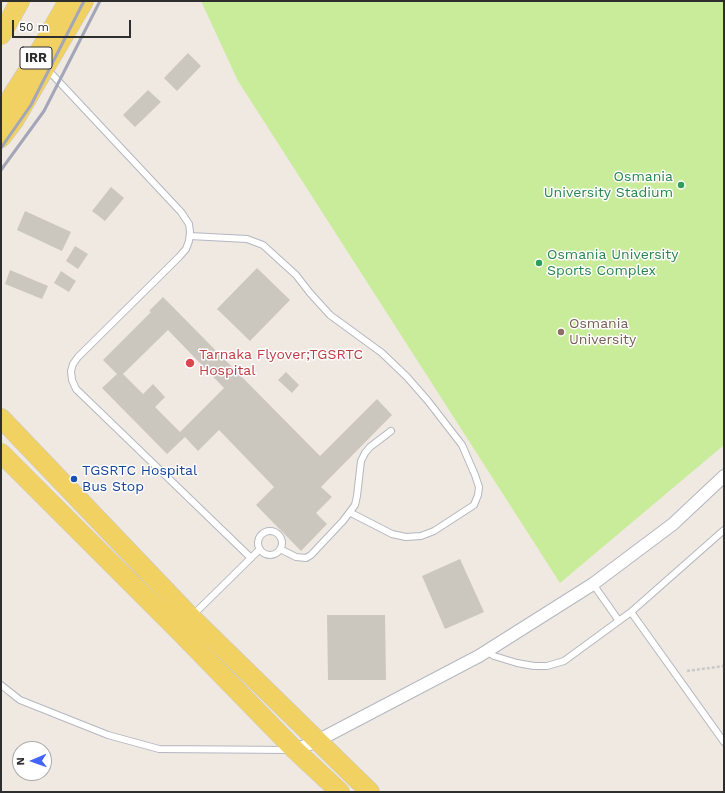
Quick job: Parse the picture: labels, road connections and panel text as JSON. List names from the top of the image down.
{
  "streets": {
    "main road": ["IRR"]
  },
  "places": [
    "Osmania University Stadium",
    "Osmania University Sports Complex",
    "Osmania University",
    "Tarnaka Flyover;TGSRTC Hospital",
    "TGSRTC Hospital Bus Stop"
  ],
  "scale_bar": "50 m",
  "north": "left"
}
